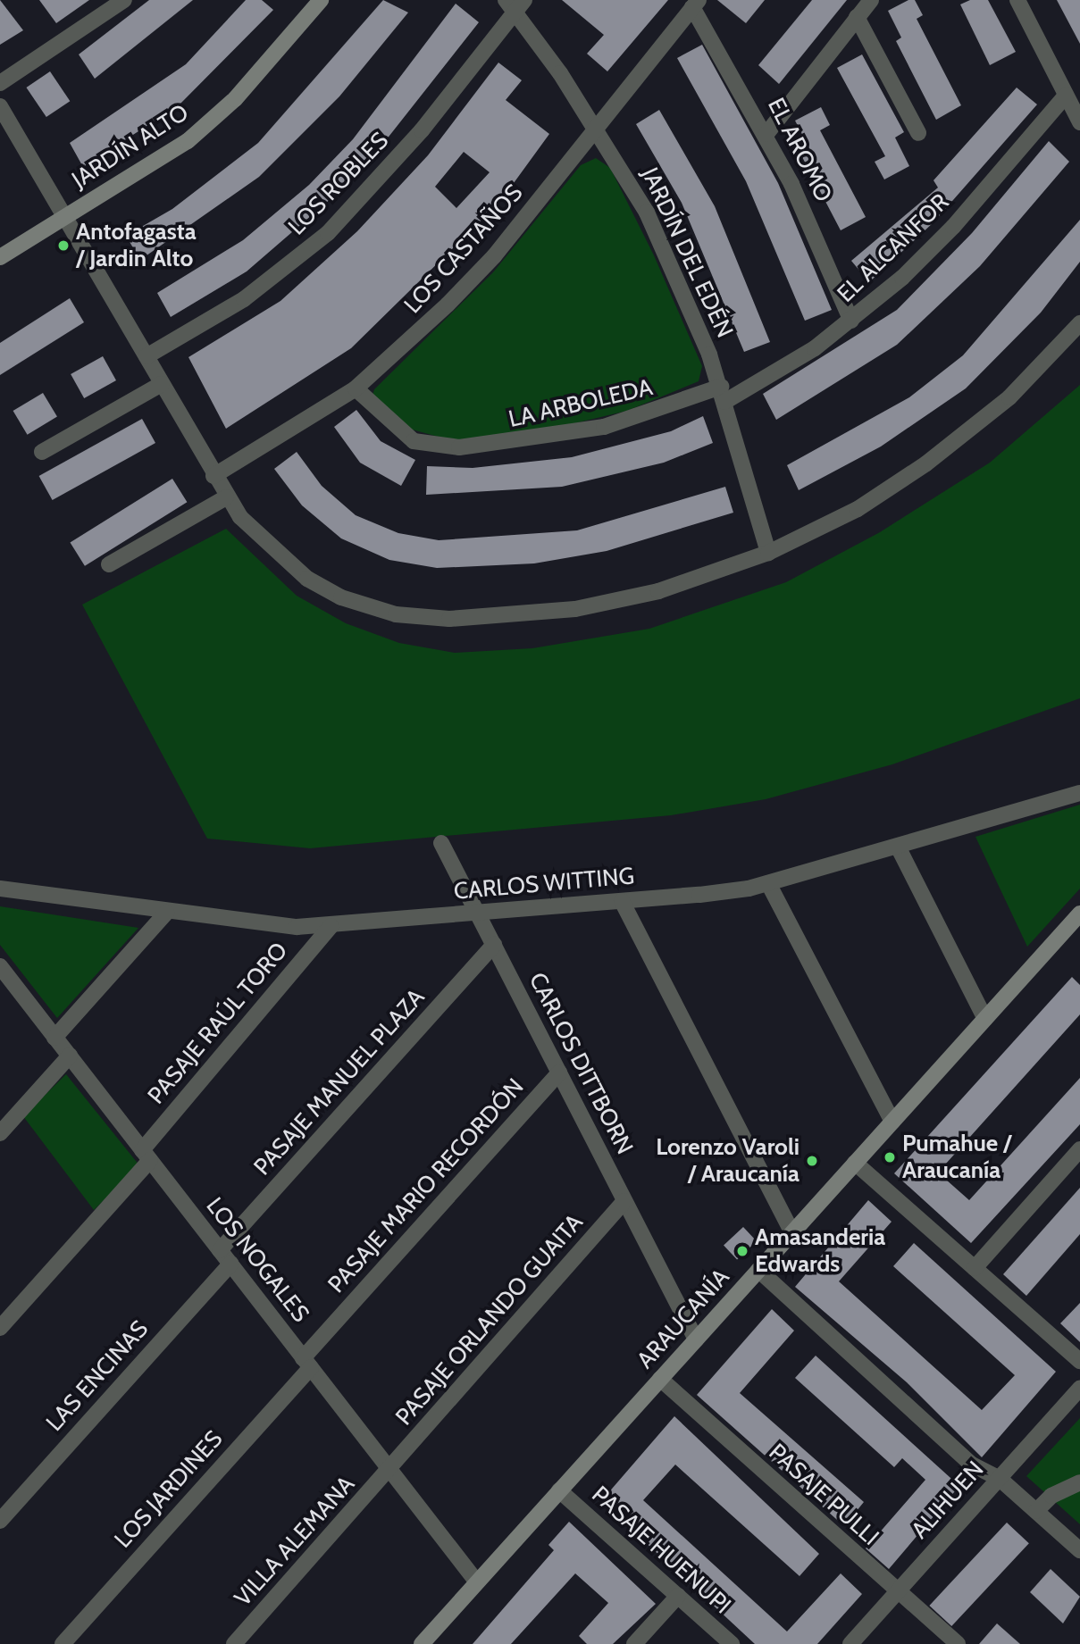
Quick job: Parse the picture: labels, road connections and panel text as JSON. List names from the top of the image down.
{
  "streets": {
    "street": [
      "JARDÍN ALTO",
      "EL AROMO",
      "LOS ROBLES",
      "EL ALCANFOR",
      "LOS CASTAÑOS",
      "JARDÍN DEL EDÉN",
      "LA ARBOLEDA",
      "CARLOS WITTING",
      "PASAJE RAÚL TORO",
      "CARLOS DITTBORN",
      "PASAJE MANUEL PLAZA",
      "PASAJE MARIO RECORDÓN",
      "LOS NOGALES",
      "ARAUCANÍA",
      "PASAJE ORLANDO GUAITA",
      "LAS ENCINAS",
      "LOS JARDINES",
      "PASAJE PULLI",
      "ALIHUEN",
      "VILLA ALEMANA",
      "PASAJE HUENUPI"
    ]
  },
  "crossings": [
    ["EL AROMO", "EL ALCANFOR"],
    ["EL AROMO", "LOS CASTAÑOS"],
    ["LOS ROBLES", "JARDÍN DEL EDÉN"],
    ["EL ALCANFOR", "JARDÍN DEL EDÉN"],
    ["EL ALCANFOR", "LA ARBOLEDA"],
    ["LOS CASTAÑOS", "JARDÍN DEL EDÉN"],
    ["LOS CASTAÑOS", "LA ARBOLEDA"],
    ["JARDÍN DEL EDÉN", "LA ARBOLEDA"],
    ["CARLOS WITTING", "PASAJE RAÚL TORO"],
    ["CARLOS WITTING", "CARLOS DITTBORN"],
    ["PASAJE RAÚL TORO", "LOS NOGALES"],
    ["CARLOS DITTBORN", "PASAJE MANUEL PLAZA"],
    ["CARLOS DITTBORN", "PASAJE MARIO RECORDÓN"],
    ["CARLOS DITTBORN", "ARAUCANÍA"],
    ["CARLOS DITTBORN", "PASAJE ORLANDO GUAITA"],
    ["PASAJE MANUEL PLAZA", "LOS NOGALES"],
    ["PASAJE MANUEL PLAZA", "LAS ENCINAS"],
    ["PASAJE MARIO RECORDÓN", "LOS NOGALES"],
    ["PASAJE MARIO RECORDÓN", "LOS JARDINES"],
    ["LOS NOGALES", "ARAUCANÍA"],
    ["LOS NOGALES", "PASAJE ORLANDO GUAITA"],
    ["LOS NOGALES", "LAS ENCINAS"],
    ["LOS NOGALES", "LOS JARDINES"],
    ["LOS NOGALES", "VILLA ALEMANA"],
    ["ARAUCANÍA", "PASAJE PULLI"],
    ["ARAUCANÍA", "PASAJE HUENUPI"],
    ["PASAJE ORLANDO GUAITA", "VILLA ALEMANA"],
    ["PASAJE PULLI", "ALIHUEN"]
  ],
  "places": [
    "Antofagasta / Jardin Alto",
    "Pumahue / Araucanía",
    "Lorenzo Varoli / Araucanía",
    "Amasanderia Edwards"
  ]
}
